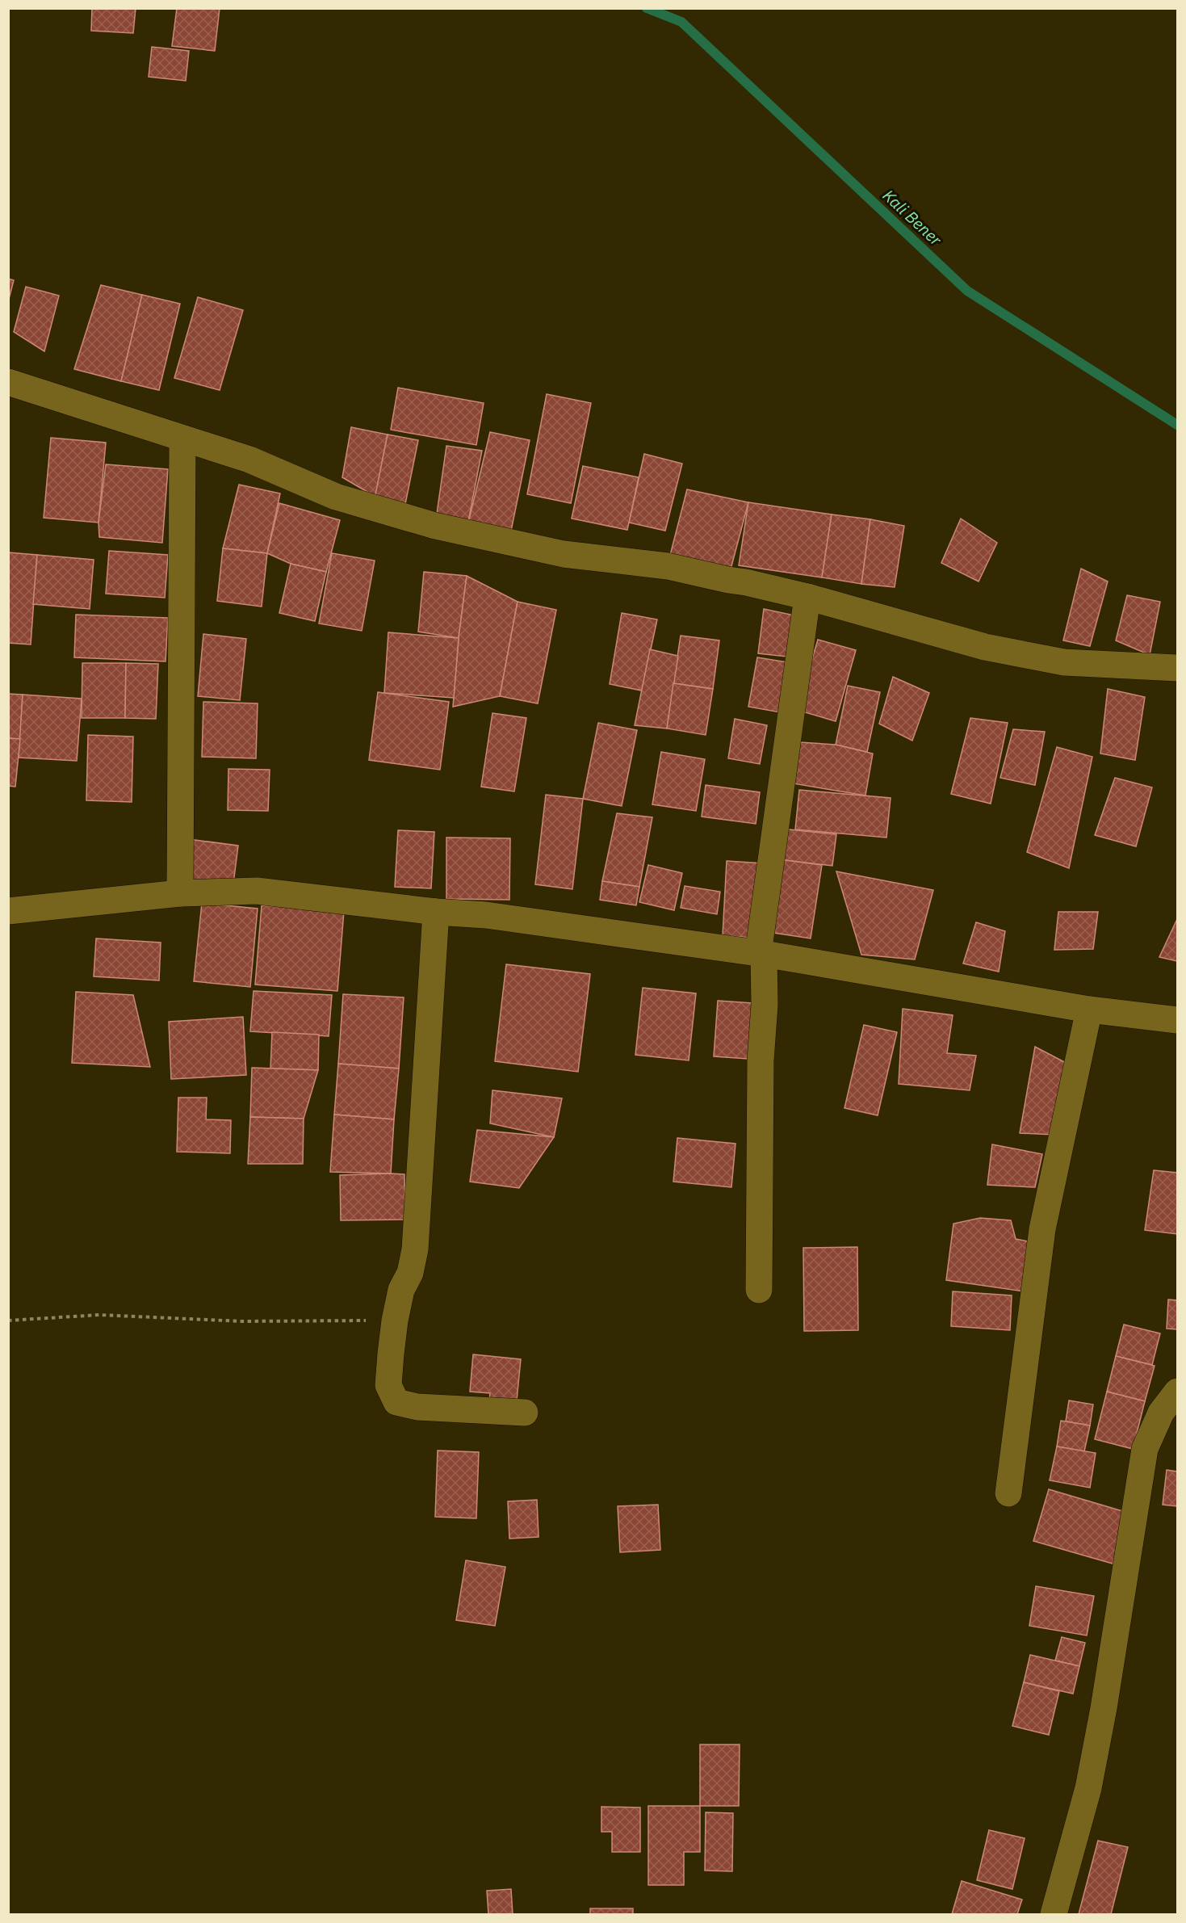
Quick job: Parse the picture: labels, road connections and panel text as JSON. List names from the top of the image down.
{
  "water": ["Kali Bener"]
}
